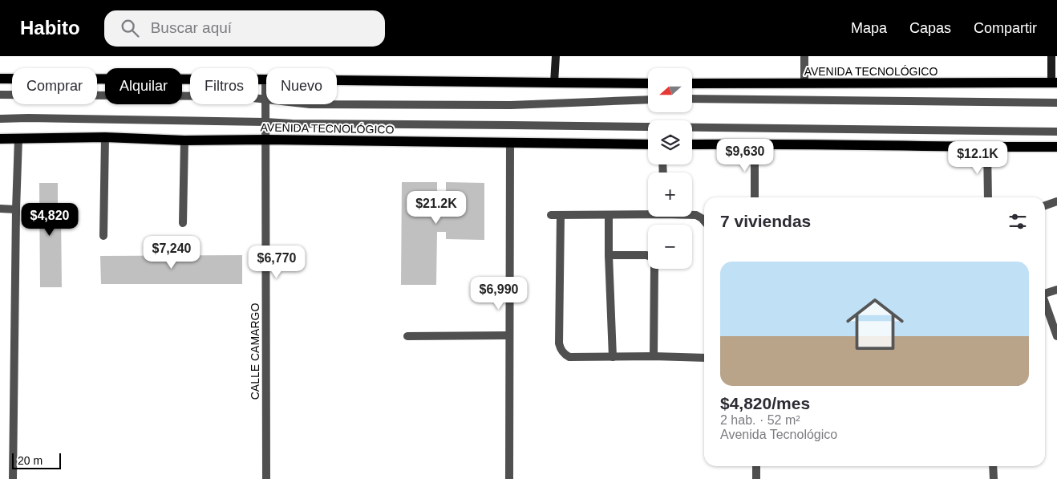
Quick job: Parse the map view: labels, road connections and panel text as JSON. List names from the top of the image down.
{
  "streets": {
    "main road": ["AVENIDA TECNOLÓGICO"],
    "street": ["CALLE CAMARGO"]
  },
  "crossings": [
    ["AVENIDA TECNOLÓGICO", "CALLE CAMARGO"]
  ],
  "scale_bar": "20 m",
  "north": "left",
  "page": {
    "header": "Habito",
    "search": "Buscar aquí",
    "nav": ["Mapa", "Capas", "Compartir"],
    "map_buttons": ["+", "−"],
    "chip": [
      "Comprar",
      "Alquilar",
      "Filtros",
      "Nuevo"
    ],
    "price": [
      "$9,630",
      "$12.1K",
      "$21.2K",
      "$4,820",
      "$7,240",
      "$6,770",
      "$6,990"
    ],
    "heading": "7 viviendas",
    "list": [
      {
        "name": "$4,820/mes",
        "note": "2 hab. · 52 m² · Avenida Tecnológico"
      }
    ],
    "scale": "20 m"
  }
}
